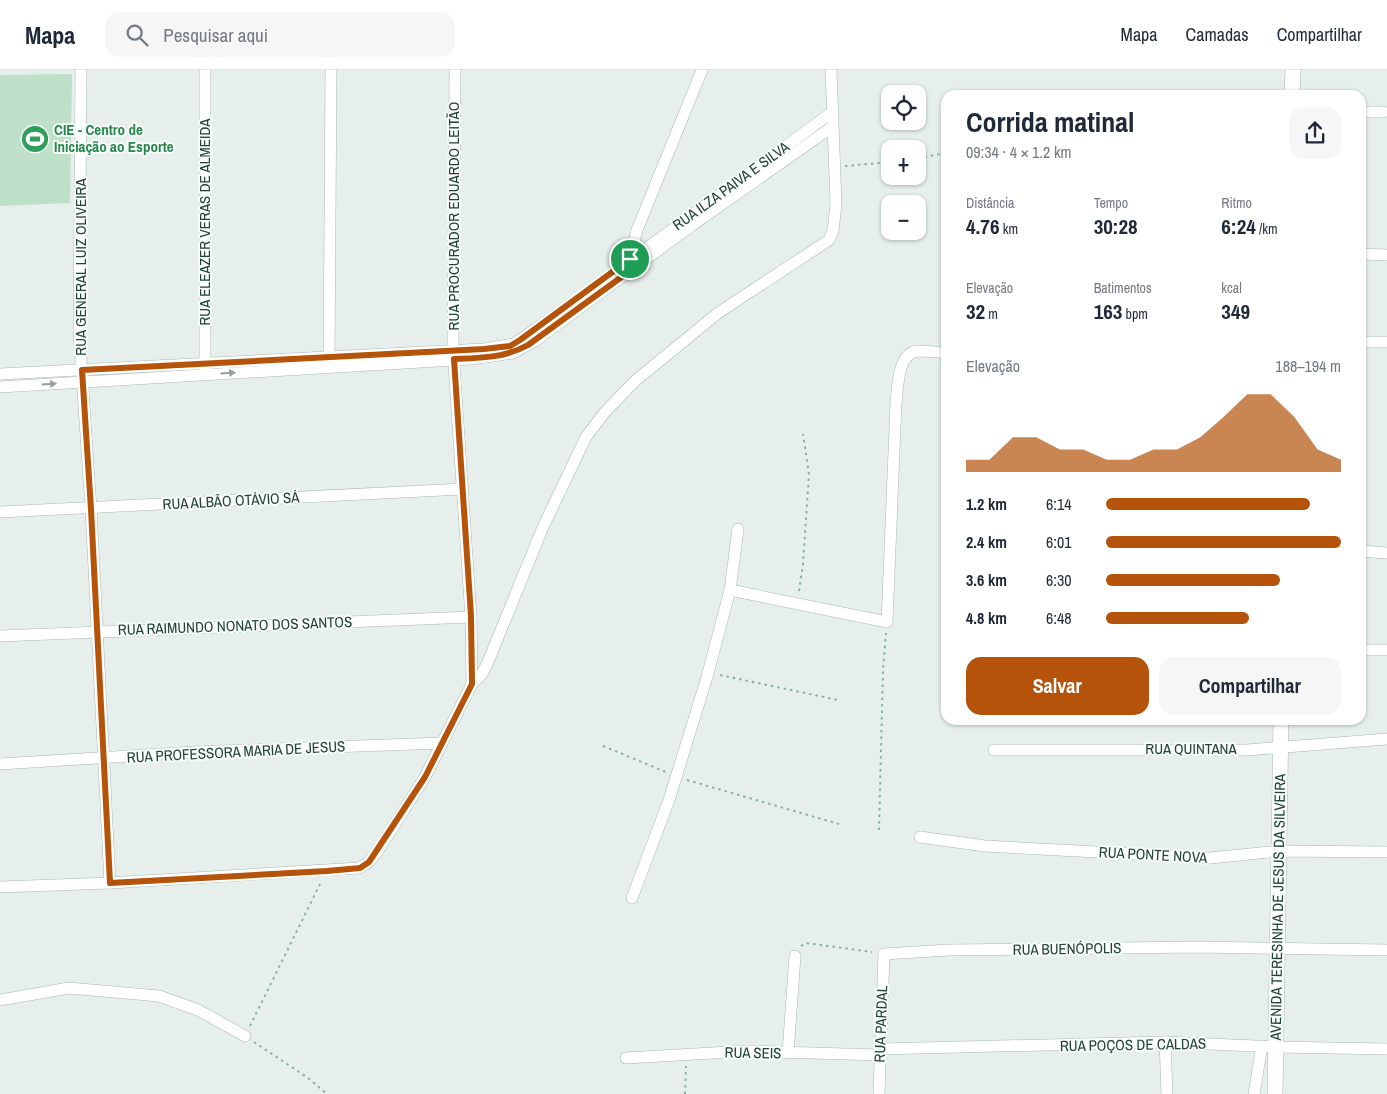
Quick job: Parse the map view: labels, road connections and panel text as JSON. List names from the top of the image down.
{
  "streets": {
    "street": [
      "RUA ILZA PAIVA E SILVA",
      "RUA PROCURADOR EDUARDO LEITÃO",
      "RUA ELEAZER VERAS DE ALMEIDA",
      "RUA GENERAL LUIZ OLIVEIRA",
      "RUA ALBÃO OTÁVIO SÁ",
      "RUA RAIMUNDO NONATO DOS SANTOS",
      "RUA QUINTANA",
      "RUA PROFESSORA MARIA DE JESUS",
      "RUA PONTE NOVA",
      "AVENIDA TERESINHA DE JESUS DA SILVEIRA",
      "RUA BUENÓPOLIS",
      "RUA PARDAL",
      "RUA POÇOS DE CALDAS",
      "RUA SEIS"
    ]
  },
  "crossings": [
    ["RUA ILZA PAIVA E SILVA", "RUA PROCURADOR EDUARDO LEITÃO"],
    ["RUA ILZA PAIVA E SILVA", "RUA ELEAZER VERAS DE ALMEIDA"],
    ["RUA ILZA PAIVA E SILVA", "RUA GENERAL LUIZ OLIVEIRA"],
    ["RUA PROCURADOR EDUARDO LEITÃO", "RUA GENERAL LUIZ OLIVEIRA"],
    ["RUA PROCURADOR EDUARDO LEITÃO", "RUA ALBÃO OTÁVIO SÁ"],
    ["RUA PROCURADOR EDUARDO LEITÃO", "RUA RAIMUNDO NONATO DOS SANTOS"],
    ["RUA PROCURADOR EDUARDO LEITÃO", "RUA PROFESSORA MARIA DE JESUS"],
    ["RUA GENERAL LUIZ OLIVEIRA", "RUA ALBÃO OTÁVIO SÁ"],
    ["RUA GENERAL LUIZ OLIVEIRA", "RUA RAIMUNDO NONATO DOS SANTOS"],
    ["RUA GENERAL LUIZ OLIVEIRA", "RUA PROFESSORA MARIA DE JESUS"],
    ["RUA QUINTANA", "AVENIDA TERESINHA DE JESUS DA SILVEIRA"],
    ["RUA PONTE NOVA", "AVENIDA TERESINHA DE JESUS DA SILVEIRA"],
    ["AVENIDA TERESINHA DE JESUS DA SILVEIRA", "RUA BUENÓPOLIS"],
    ["AVENIDA TERESINHA DE JESUS DA SILVEIRA", "RUA POÇOS DE CALDAS"],
    ["RUA BUENÓPOLIS", "RUA PARDAL"],
    ["RUA PARDAL", "RUA POÇOS DE CALDAS"],
    ["RUA PARDAL", "RUA SEIS"],
    ["RUA POÇOS DE CALDAS", "RUA SEIS"]
  ],
  "places": {
    "sports": ["CIE - Centro de Iniciação ao Esporte"]
  },
  "page": {
    "header": "Mapa",
    "search": "Pesquisar aqui",
    "nav": ["Mapa", "Camadas", "Compartilhar"],
    "map_buttons": ["+", "−"],
    "heading": ["Corrida matinal", "09:34 · 4 × 1.2 km"],
    "stats": [
      ["Distância", "4.76 km"],
      ["Tempo", "30:28"],
      ["Ritmo", "6:24 /km"],
      ["Elevação", "32 m"],
      ["Batimentos", "163 bpm"],
      ["kcal", "349"]
    ],
    "chart": ["Elevação", "188–194 m"],
    "list": [
      {
        "name": "1.2 km",
        "note": "6:14"
      },
      {
        "name": "2.4 km",
        "note": "6:01"
      },
      {
        "name": "3.6 km",
        "note": "6:30"
      },
      {
        "name": "4.8 km",
        "note": "6:48"
      }
    ],
    "buttons": ["Salvar", "Compartilhar"]
  }
}
